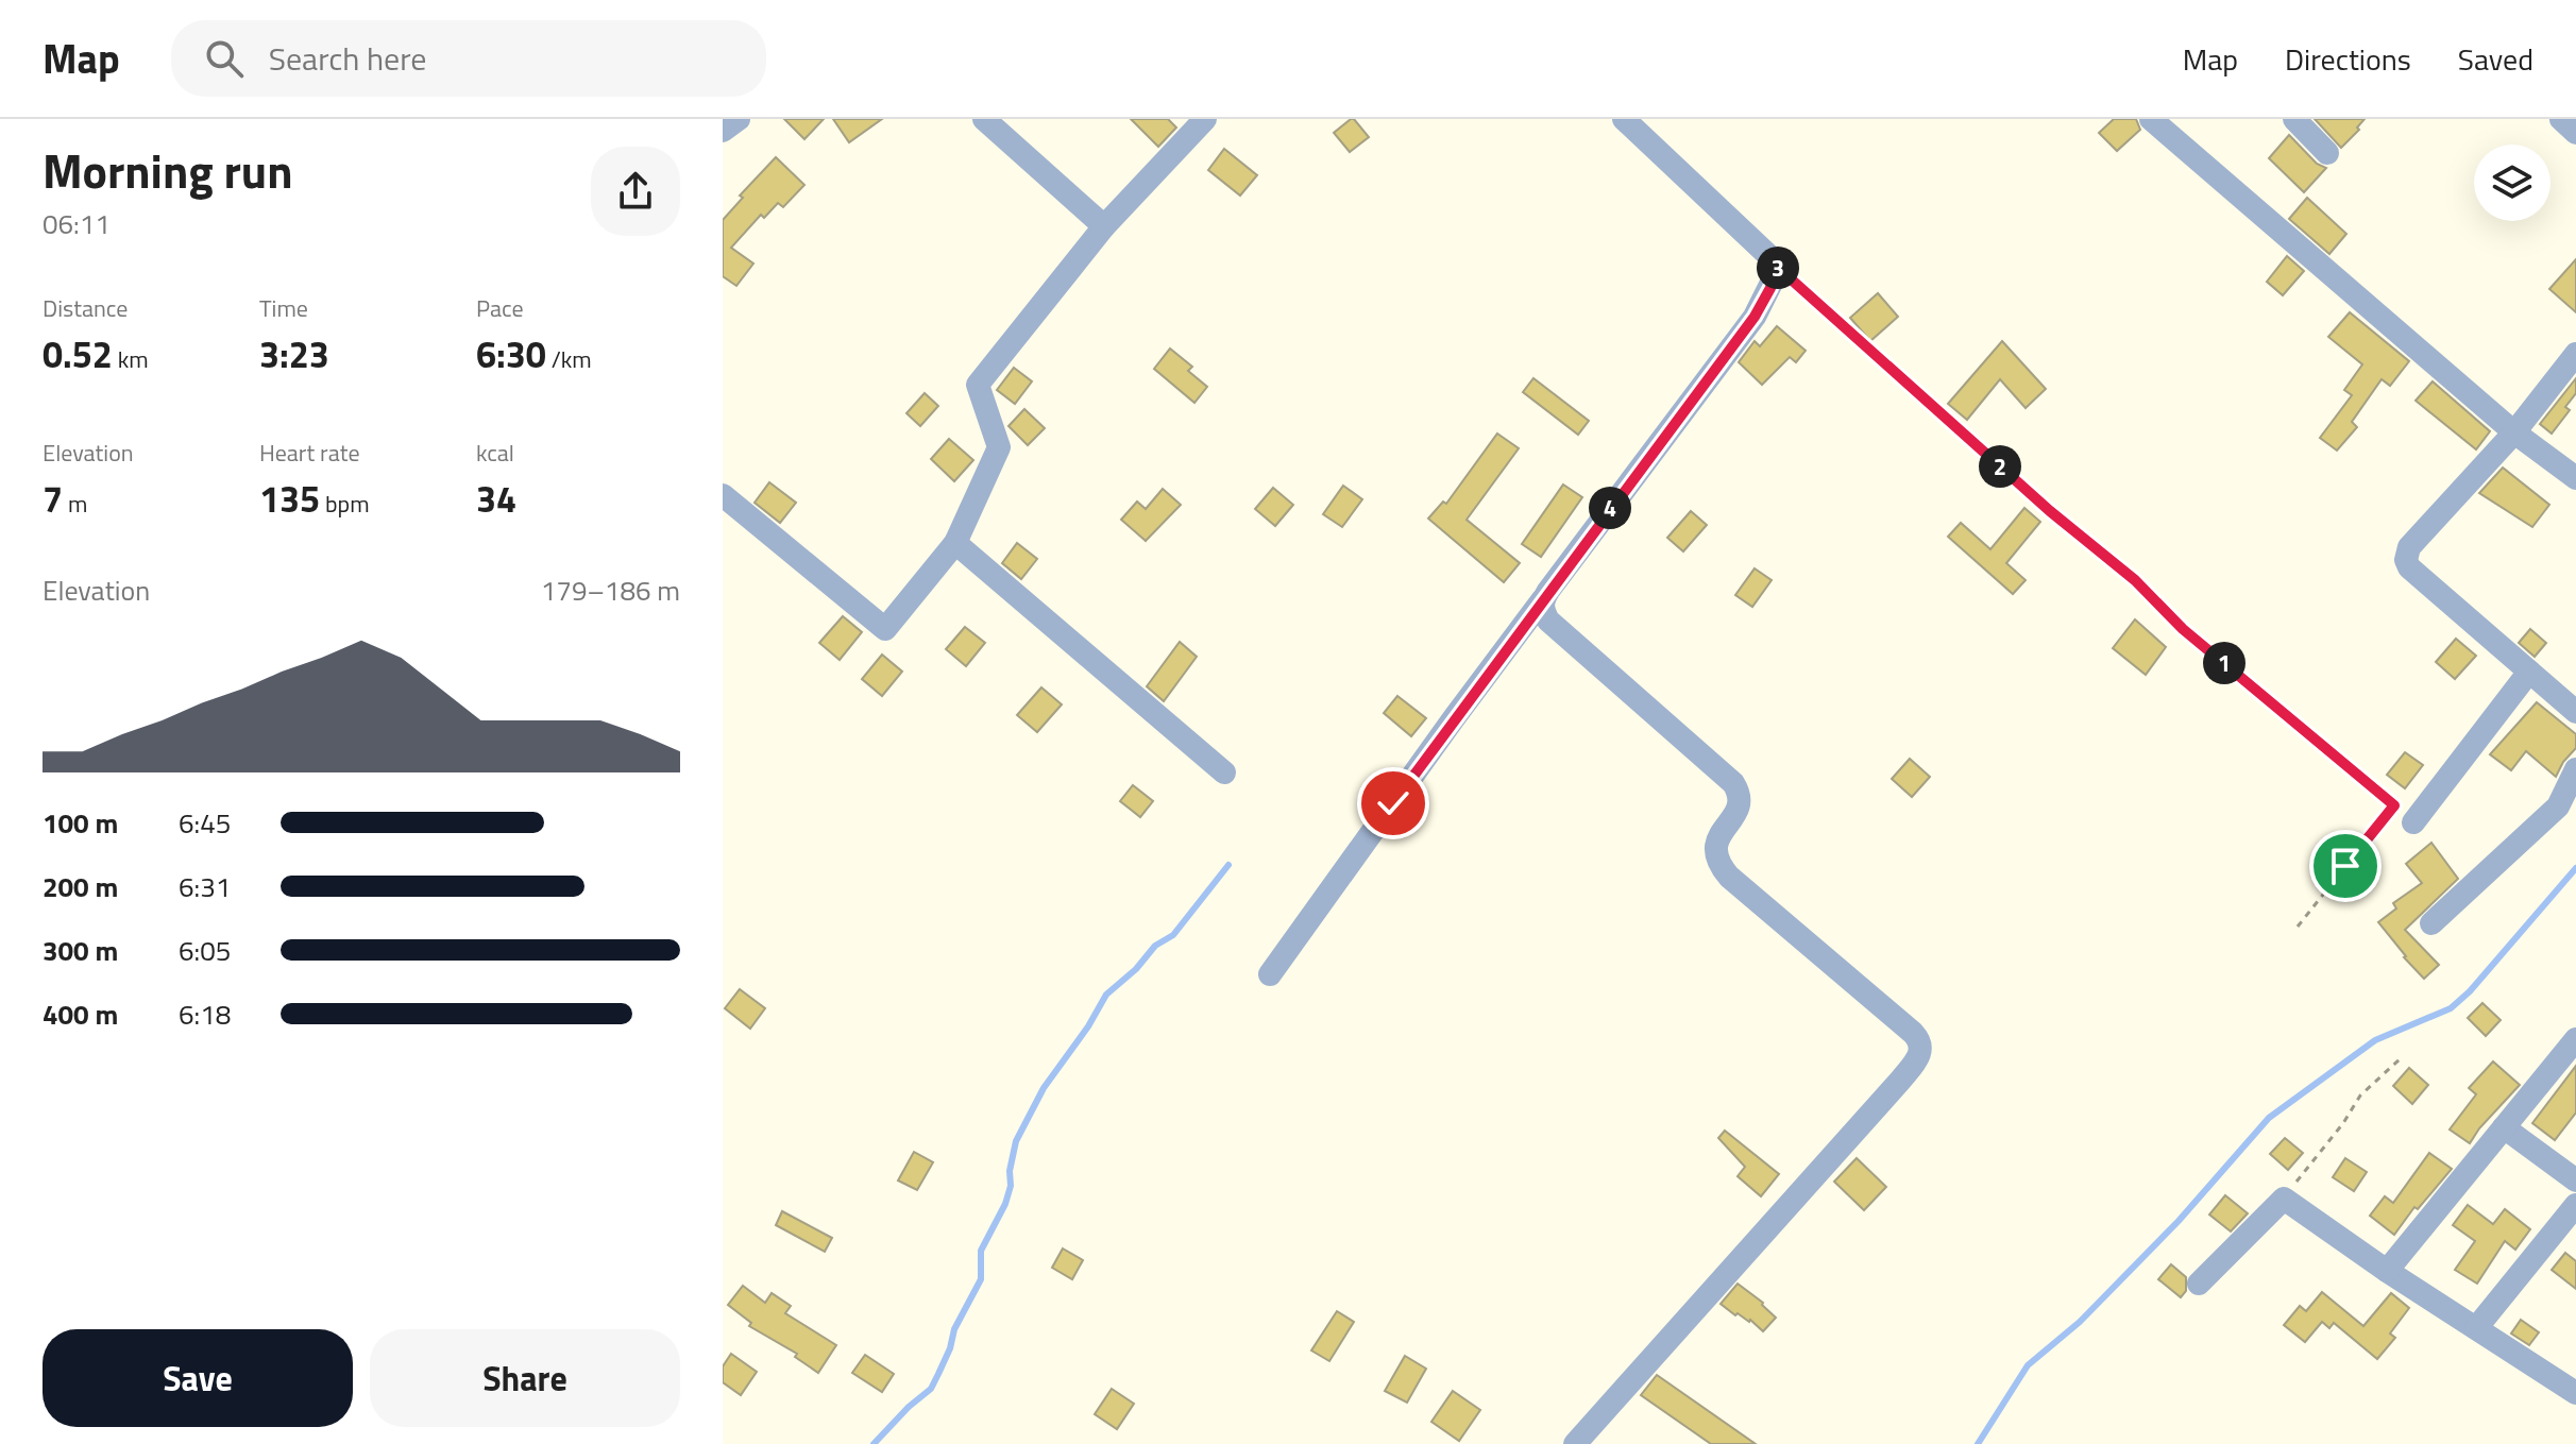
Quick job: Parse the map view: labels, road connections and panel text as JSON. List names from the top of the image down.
{
  "page": {
    "header": "Map",
    "search": "Search here",
    "nav": ["Map", "Directions", "Saved"],
    "heading": ["Morning run", "06:11"],
    "pins": [
      "3",
      "2",
      "4",
      "1"
    ],
    "stats": [
      ["Distance", "0.52 km"],
      ["Time", "3:23"],
      ["Pace", "6:30 /km"],
      ["Elevation", "7 m"],
      ["Heart rate", "135 bpm"],
      ["kcal", "34"]
    ],
    "chart": ["Elevation", "179–186 m"],
    "list": [
      {
        "name": "100 m",
        "note": "6:45"
      },
      {
        "name": "200 m",
        "note": "6:31"
      },
      {
        "name": "300 m",
        "note": "6:05"
      },
      {
        "name": "400 m",
        "note": "6:18"
      }
    ],
    "buttons": ["Save", "Share"]
  }
}
